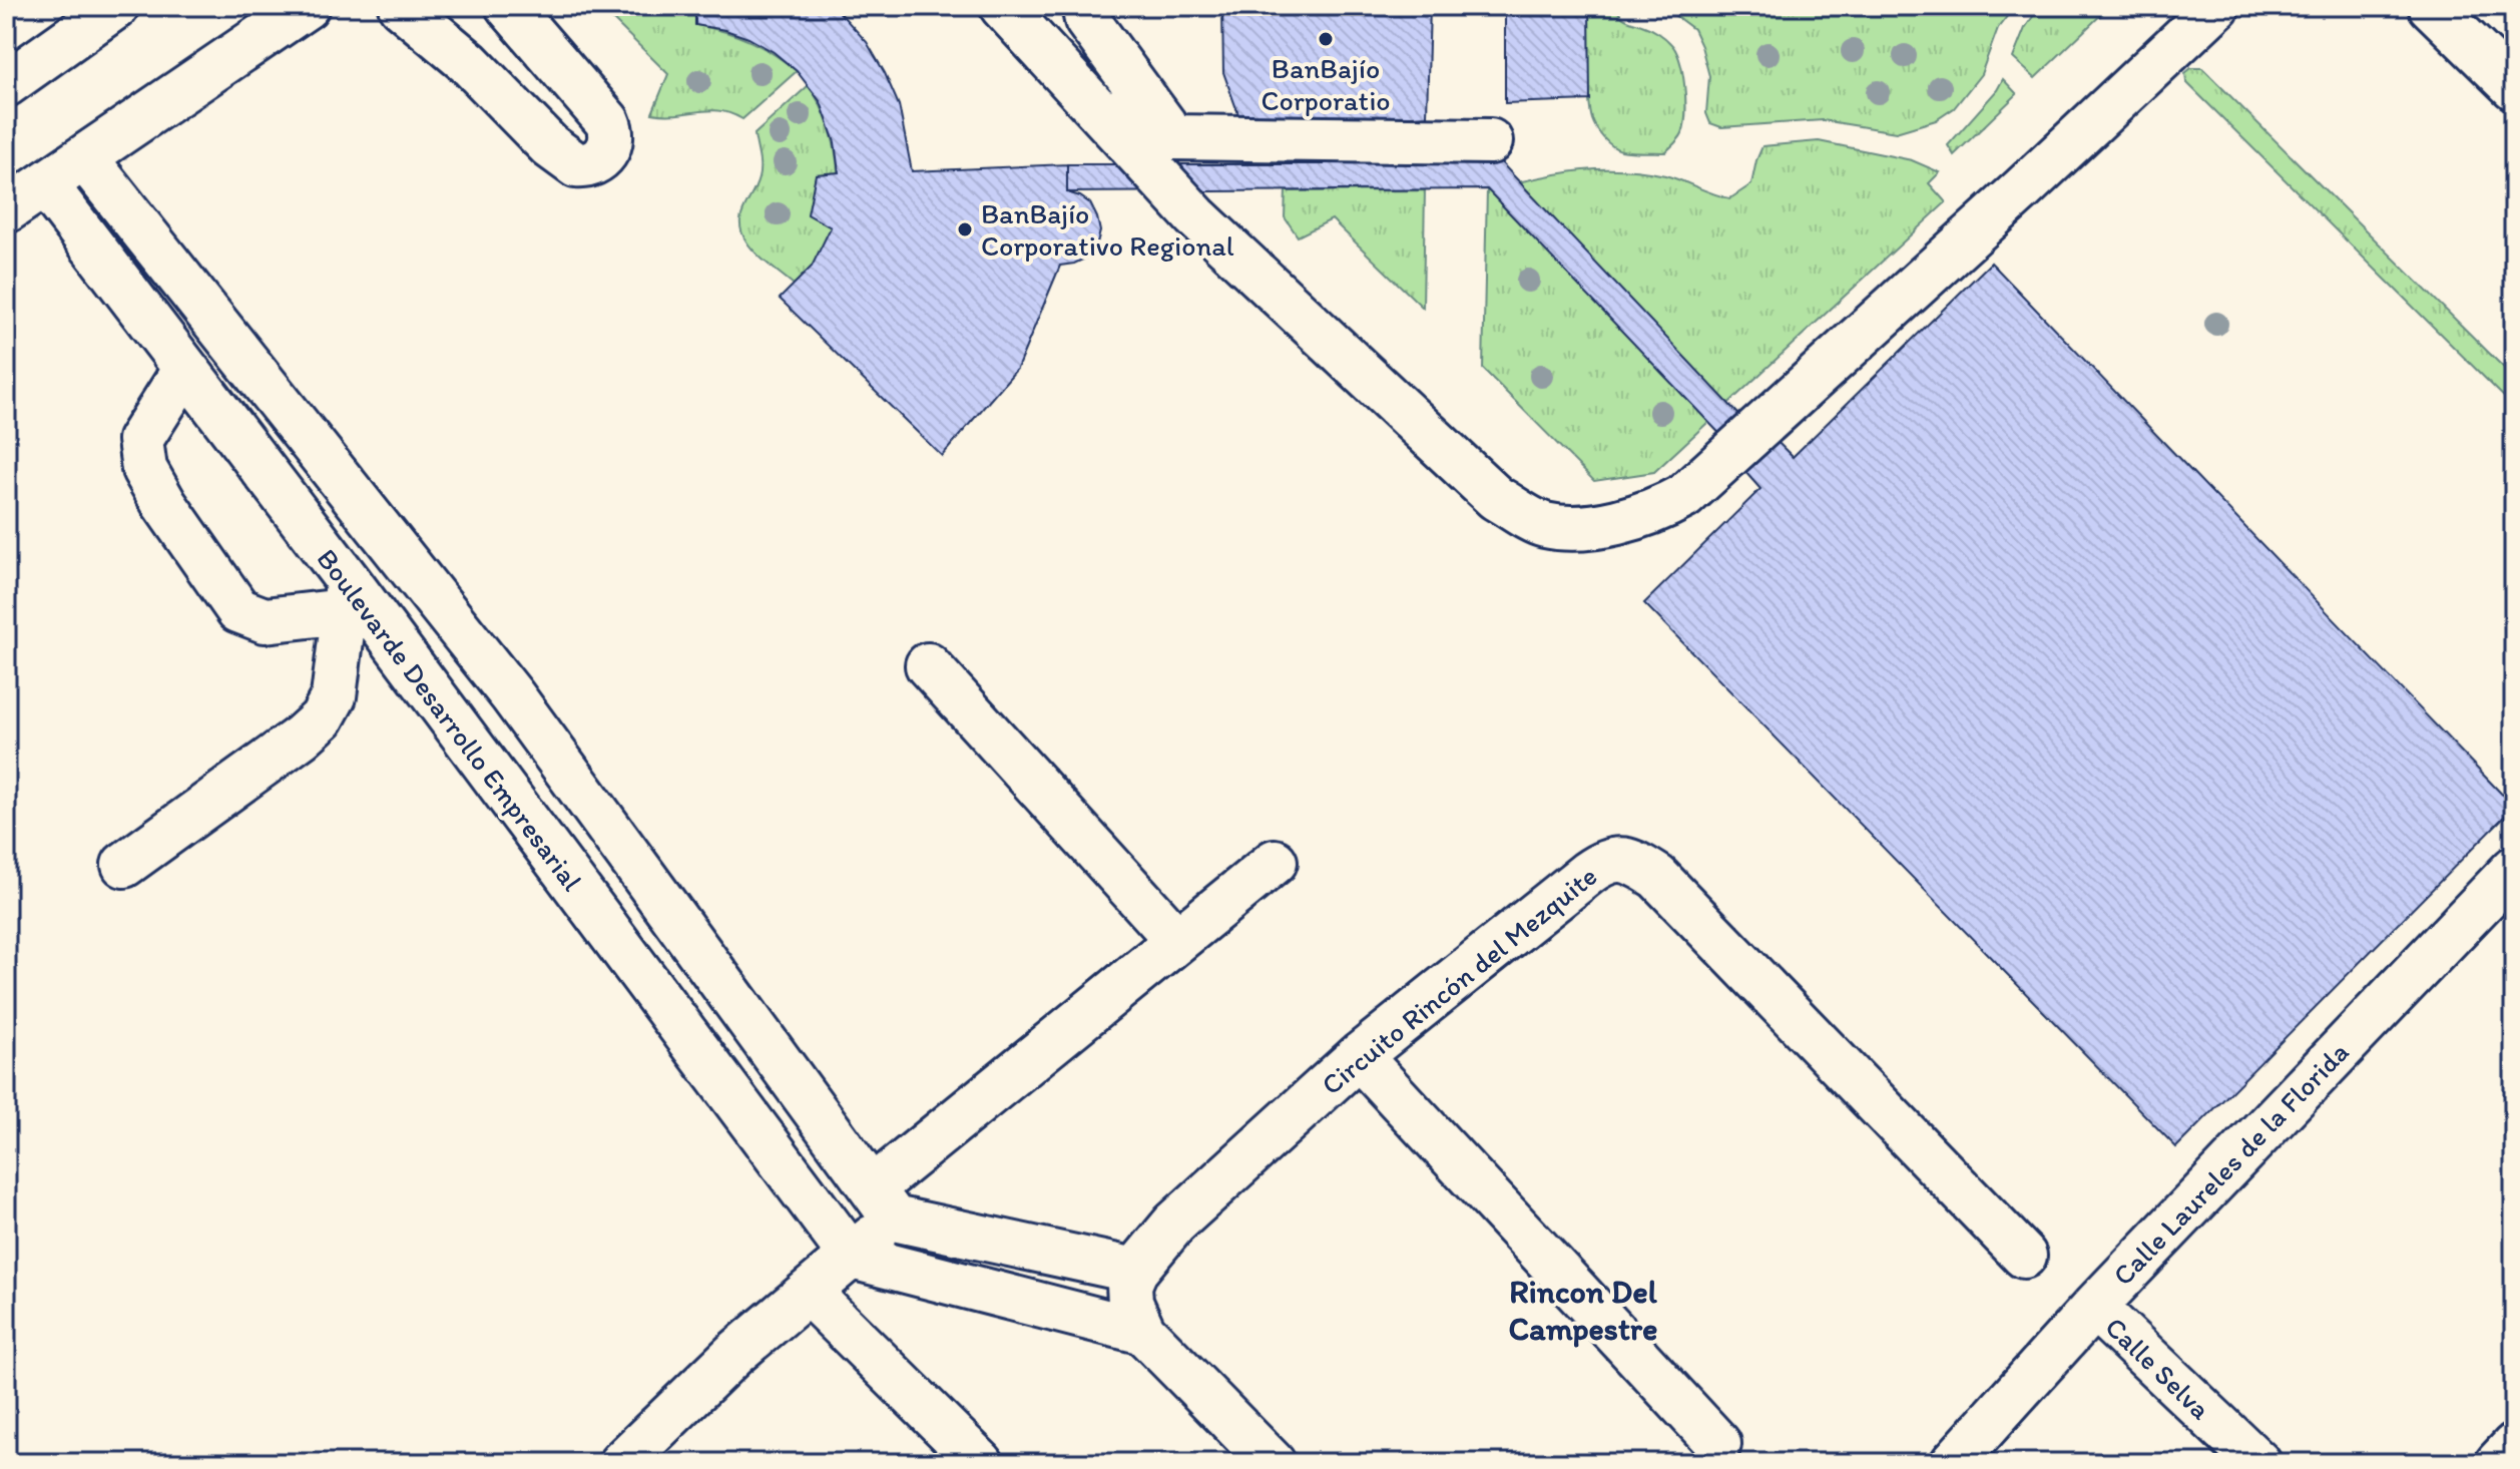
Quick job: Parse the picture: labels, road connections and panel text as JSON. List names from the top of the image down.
{
  "streets": {
    "street": [
      "Boulevarde Desarrollo Empresarial",
      "Circuito Rincón del Mezquite",
      "Calle Laureles de la Florida",
      "Calle Selva"
    ]
  },
  "crossings": [
    ["Calle Laureles de la Florida", "Calle Selva"]
  ],
  "districts": ["Rincon Del Campestre"],
  "places": ["BanBajío Corporatio", "BanBajío Corporativo Regional"]
}
